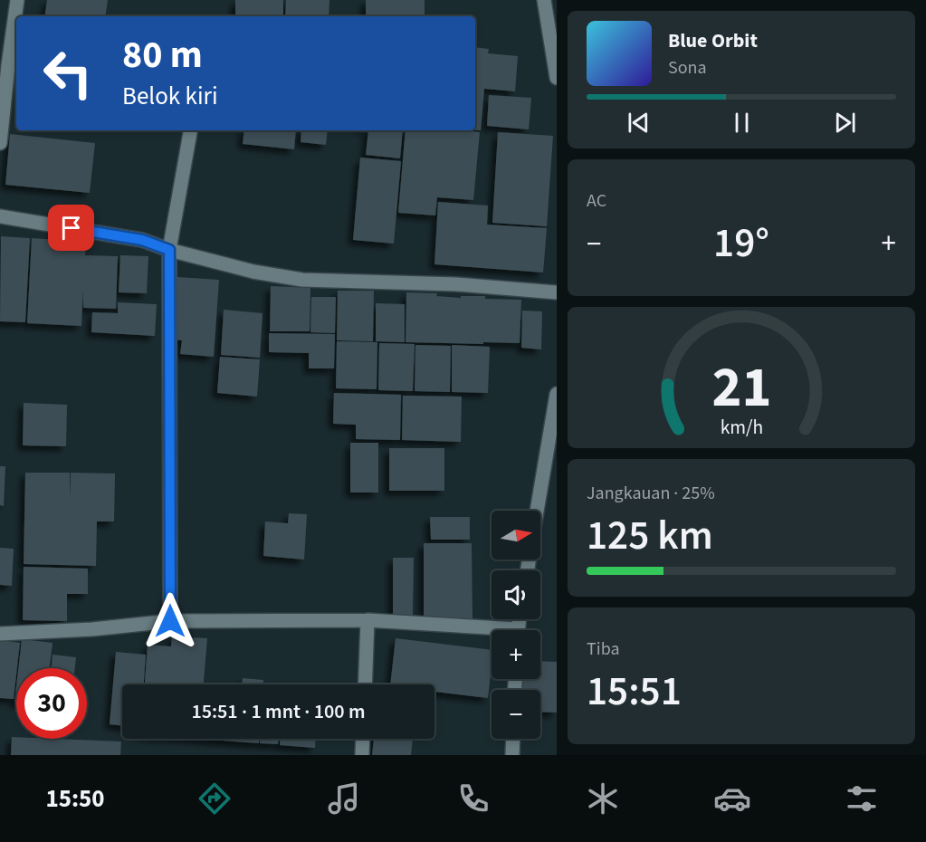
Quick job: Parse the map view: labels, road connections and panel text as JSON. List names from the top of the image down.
{
  "north": "right",
  "page": {
    "turn": ["80 m", "Belok kiri"],
    "song": ["Blue Orbit", "Sona"],
    "tile": [
      "AC",
      ["Jangkauan · 25%", "125 km"],
      ["Tiba", "15:51"]
    ],
    "heat": ["−", "19°", "+"],
    "map_buttons": ["+", "−"],
    "limit": "30",
    "trip": "15:51 · 1 mnt · 100 m",
    "tabs": "15:50",
    "gauge": ["21", "km/h"]
  }
}
